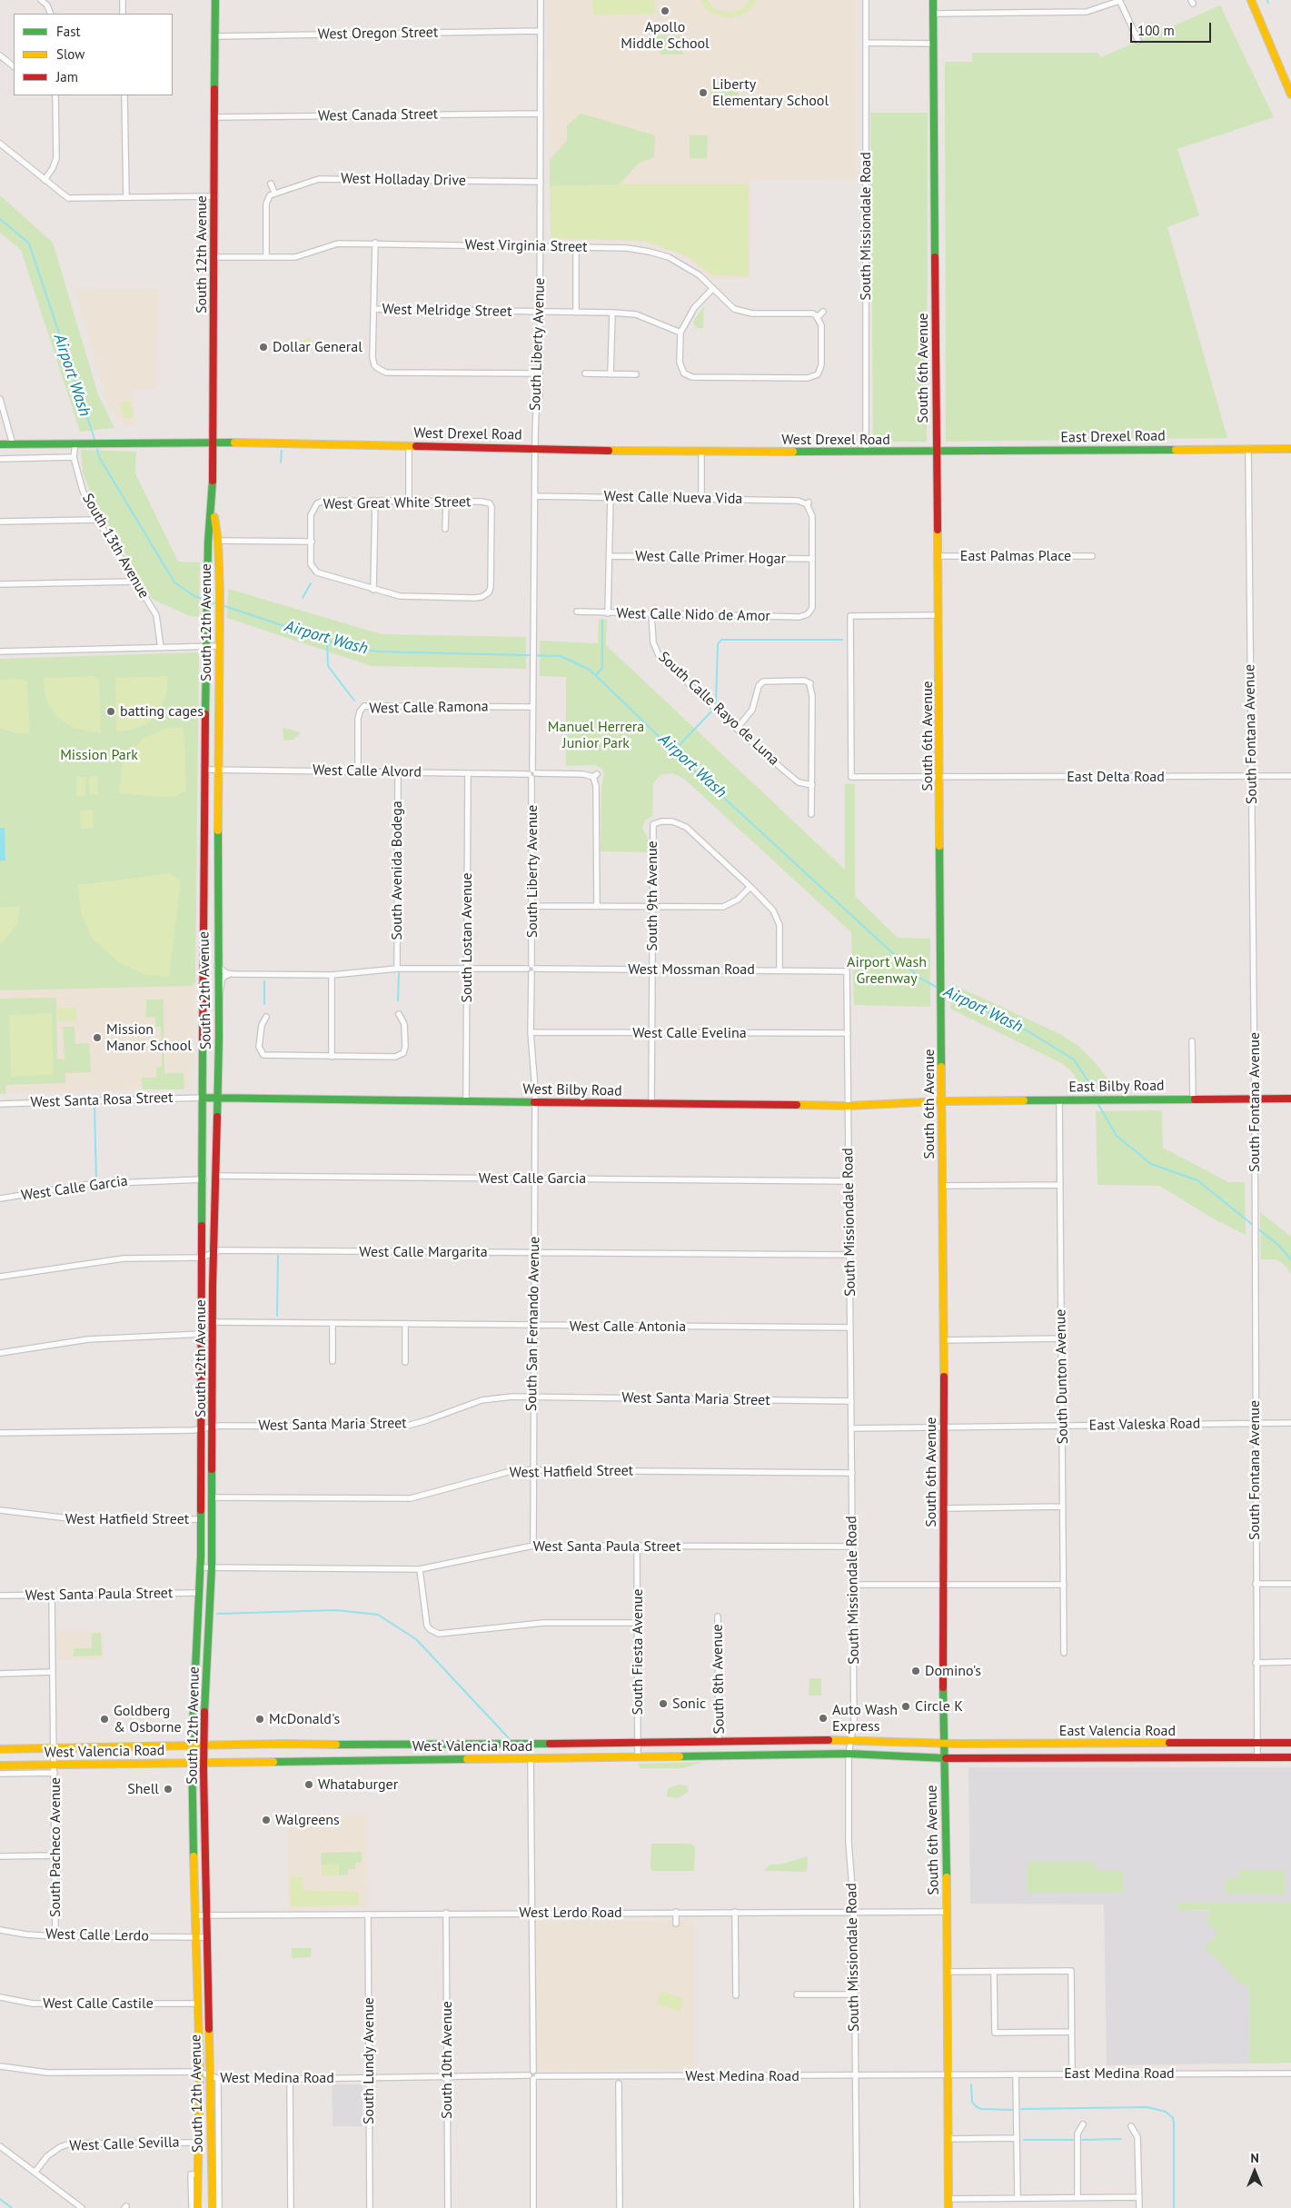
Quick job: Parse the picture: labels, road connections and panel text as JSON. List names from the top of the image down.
{
  "streets": {
    "main road": [
      "South 12th Avenue",
      "South 6th Avenue",
      "West Drexel Road",
      "East Drexel Road",
      "East Bilby Road",
      "West Bilby Road",
      "East Valencia Road",
      "West Valencia Road"
    ],
    "street": [
      "West Oregon Street",
      "West Canada Street",
      "West Holladay Drive",
      "South Missiondale Road",
      "West Virginia Street",
      "West Melridge Street",
      "South Liberty Avenue",
      "West Calle Nueva Vida",
      "West Great White Street",
      "South 13th Avenue",
      "East Palmas Place",
      "West Calle Primer Hogar",
      "West Calle Nido de Amor",
      "West Calle Ramona",
      "South Calle Rayo de Luna",
      "South Fontana Avenue",
      "West Calle Alvord",
      "East Delta Road",
      "South Avenida Bodega",
      "South 9th Avenue",
      "South Lostan Avenue",
      "West Mossman Road",
      "West Calle Evelina",
      "West Santa Rosa Street",
      "West Calle Garcia",
      "West Calle Margarita",
      "South San Fernando Avenue",
      "West Calle Antonia",
      "South Dunton Avenue",
      "West Santa Maria Street",
      "East Valeska Road",
      "West Hatfield Street",
      "West Santa Paula Street",
      "South Fiesta Avenue",
      "South 8th Avenue",
      "South Pacheco Avenue",
      "West Lerdo Road",
      "West Calle Lerdo",
      "West Calle Castile",
      "South 10th Avenue",
      "South Lundy Avenue",
      "East Medina Road",
      "West Medina Road",
      "West Calle Sevilla"
    ]
  },
  "crossings": [
    ["West Oregon Street", "South 12th Avenue"],
    ["West Oregon Street", "South Liberty Avenue"],
    ["West Canada Street", "South 12th Avenue"],
    ["West Canada Street", "South Liberty Avenue"],
    ["West Holladay Drive", "South Liberty Avenue"],
    ["South Missiondale Road", "West Drexel Road"],
    ["South Missiondale Road", "West Mossman Road"],
    ["South Missiondale Road", "West Calle Evelina"],
    ["South Missiondale Road", "West Bilby Road"],
    ["South Missiondale Road", "West Calle Garcia"],
    ["South Missiondale Road", "West Calle Margarita"],
    ["South Missiondale Road", "West Calle Antonia"],
    ["South Missiondale Road", "West Santa Maria Street"],
    ["South Missiondale Road", "East Valeska Road"],
    ["South Missiondale Road", "West Hatfield Street"],
    ["South Missiondale Road", "West Santa Paula Street"],
    ["South Missiondale Road", "West Valencia Road"],
    ["South Missiondale Road", "West Lerdo Road"],
    ["South Missiondale Road", "West Medina Road"],
    ["West Virginia Street", "South 12th Avenue"],
    ["West Virginia Street", "South Liberty Avenue"],
    ["South 12th Avenue", "West Drexel Road"],
    ["South 12th Avenue", "West Calle Alvord"],
    ["South 12th Avenue", "West Bilby Road"],
    ["South 12th Avenue", "West Santa Rosa Street"],
    ["South 12th Avenue", "West Calle Garcia"],
    ["South 12th Avenue", "West Calle Margarita"],
    ["South 12th Avenue", "West Calle Antonia"],
    ["South 12th Avenue", "West Santa Maria Street"],
    ["South 12th Avenue", "West Hatfield Street"],
    ["South 12th Avenue", "West Santa Paula Street"],
    ["South 12th Avenue", "West Valencia Road"],
    ["South 12th Avenue", "West Lerdo Road"],
    ["South 12th Avenue", "West Calle Lerdo"],
    ["South 12th Avenue", "West Calle Castile"],
    ["South 12th Avenue", "West Medina Road"],
    ["South 12th Avenue", "West Calle Sevilla"],
    ["West Melridge Street", "South Liberty Avenue"],
    ["South Liberty Avenue", "West Drexel Road"],
    ["South Liberty Avenue", "West Calle Nueva Vida"],
    ["South Liberty Avenue", "West Calle Ramona"],
    ["South Liberty Avenue", "West Calle Alvord"],
    ["South Liberty Avenue", "West Mossman Road"],
    ["South Liberty Avenue", "West Calle Evelina"],
    ["South Liberty Avenue", "West Bilby Road"],
    ["South Liberty Avenue", "South San Fernando Avenue"],
    ["South 6th Avenue", "West Drexel Road"],
    ["South 6th Avenue", "East Drexel Road"],
    ["South 6th Avenue", "East Palmas Place"],
    ["South 6th Avenue", "East Delta Road"],
    ["South 6th Avenue", "East Bilby Road"],
    ["South 6th Avenue", "West Bilby Road"],
    ["South 6th Avenue", "East Valeska Road"],
    ["South 6th Avenue", "East Valencia Road"],
    ["South 6th Avenue", "West Valencia Road"],
    ["South 6th Avenue", "West Lerdo Road"],
    ["South 6th Avenue", "East Medina Road"],
    ["South 6th Avenue", "West Medina Road"],
    ["West Drexel Road", "East Drexel Road"],
    ["West Drexel Road", "South 13th Avenue"],
    ["East Drexel Road", "South Fontana Avenue"],
    ["West Calle Nueva Vida", "West Calle Primer Hogar"],
    ["West Calle Nueva Vida", "West Calle Nido de Amor"],
    ["West Calle Primer Hogar", "West Calle Nido de Amor"],
    ["West Calle Nido de Amor", "South Calle Rayo de Luna"],
    ["West Calle Ramona", "West Calle Alvord"],
    ["South Fontana Avenue", "East Delta Road"],
    ["South Fontana Avenue", "East Bilby Road"],
    ["South Fontana Avenue", "East Valeska Road"],
    ["South Fontana Avenue", "East Valencia Road"],
    ["West Calle Alvord", "South Avenida Bodega"],
    ["West Calle Alvord", "South Lostan Avenue"],
    ["South Avenida Bodega", "West Mossman Road"],
    ["South 9th Avenue", "West Mossman Road"],
    ["South 9th Avenue", "West Calle Evelina"],
    ["South 9th Avenue", "West Bilby Road"],
    ["South Lostan Avenue", "West Mossman Road"],
    ["South Lostan Avenue", "West Bilby Road"],
    ["East Bilby Road", "West Bilby Road"],
    ["East Bilby Road", "South Dunton Avenue"],
    ["West Bilby Road", "West Santa Rosa Street"],
    ["West Bilby Road", "South San Fernando Avenue"],
    ["West Calle Garcia", "South San Fernando Avenue"],
    ["West Calle Margarita", "South San Fernando Avenue"],
    ["South San Fernando Avenue", "West Calle Antonia"],
    ["South San Fernando Avenue", "West Santa Maria Street"],
    ["South San Fernando Avenue", "West Hatfield Street"],
    ["South San Fernando Avenue", "West Santa Paula Street"],
    ["South Dunton Avenue", "East Valeska Road"],
    ["West Santa Paula Street", "South Fiesta Avenue"],
    ["West Santa Paula Street", "South Pacheco Avenue"],
    ["South Fiesta Avenue", "West Valencia Road"],
    ["South 8th Avenue", "West Valencia Road"],
    ["East Valencia Road", "West Valencia Road"],
    ["West Valencia Road", "South Pacheco Avenue"],
    ["South Pacheco Avenue", "West Calle Lerdo"],
    ["West Lerdo Road", "South 10th Avenue"],
    ["West Lerdo Road", "South Lundy Avenue"],
    ["South 10th Avenue", "West Medina Road"],
    ["South Lundy Avenue", "West Medina Road"],
    ["East Medina Road", "West Medina Road"]
  ],
  "water": ["Airport Wash"],
  "parks": ["Manuel Herrera Junior Park", "Mission Park", "Airport Wash Greenway"],
  "places": [
    "Apollo Middle School",
    "Liberty Elementary School",
    "Dollar General",
    "batting cages",
    "Mission Manor School",
    "Domino's",
    "Sonic",
    "Circle K",
    "Auto Wash Express",
    "Goldberg & Osborne",
    "McDonald's",
    "Whataburger",
    "Shell",
    "Walgreens"
  ],
  "legend": ["Fast", "Slow", "Jam"],
  "scale_bar": "100 m",
  "north": "top"
}
